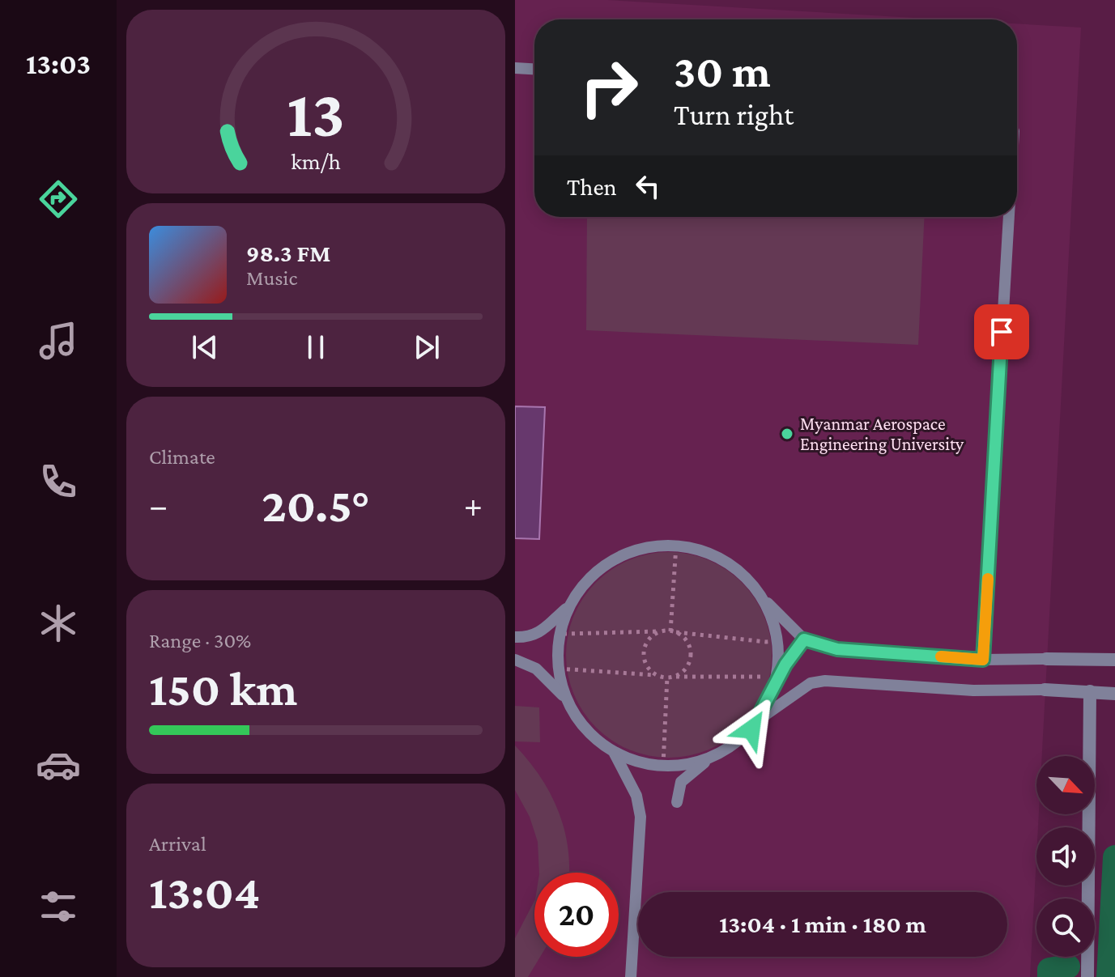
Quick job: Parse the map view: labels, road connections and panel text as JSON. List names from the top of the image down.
{
  "places": ["Myanmar Aerospace Engineering University"],
  "north": "bottom right",
  "page": {
    "tabs": "13:03",
    "turn": ["30 m", "Turn right"],
    "then": "Then",
    "song": ["98.3 FM", "Music"],
    "tile": [
      "Climate",
      ["Range · 30%", "150 km"],
      ["Arrival", "13:04"]
    ],
    "heat": ["−", "20.5°", "+"],
    "limit": "20",
    "trip": "13:04 · 1 min · 180 m",
    "gauge": ["13", "km/h"]
  }
}
